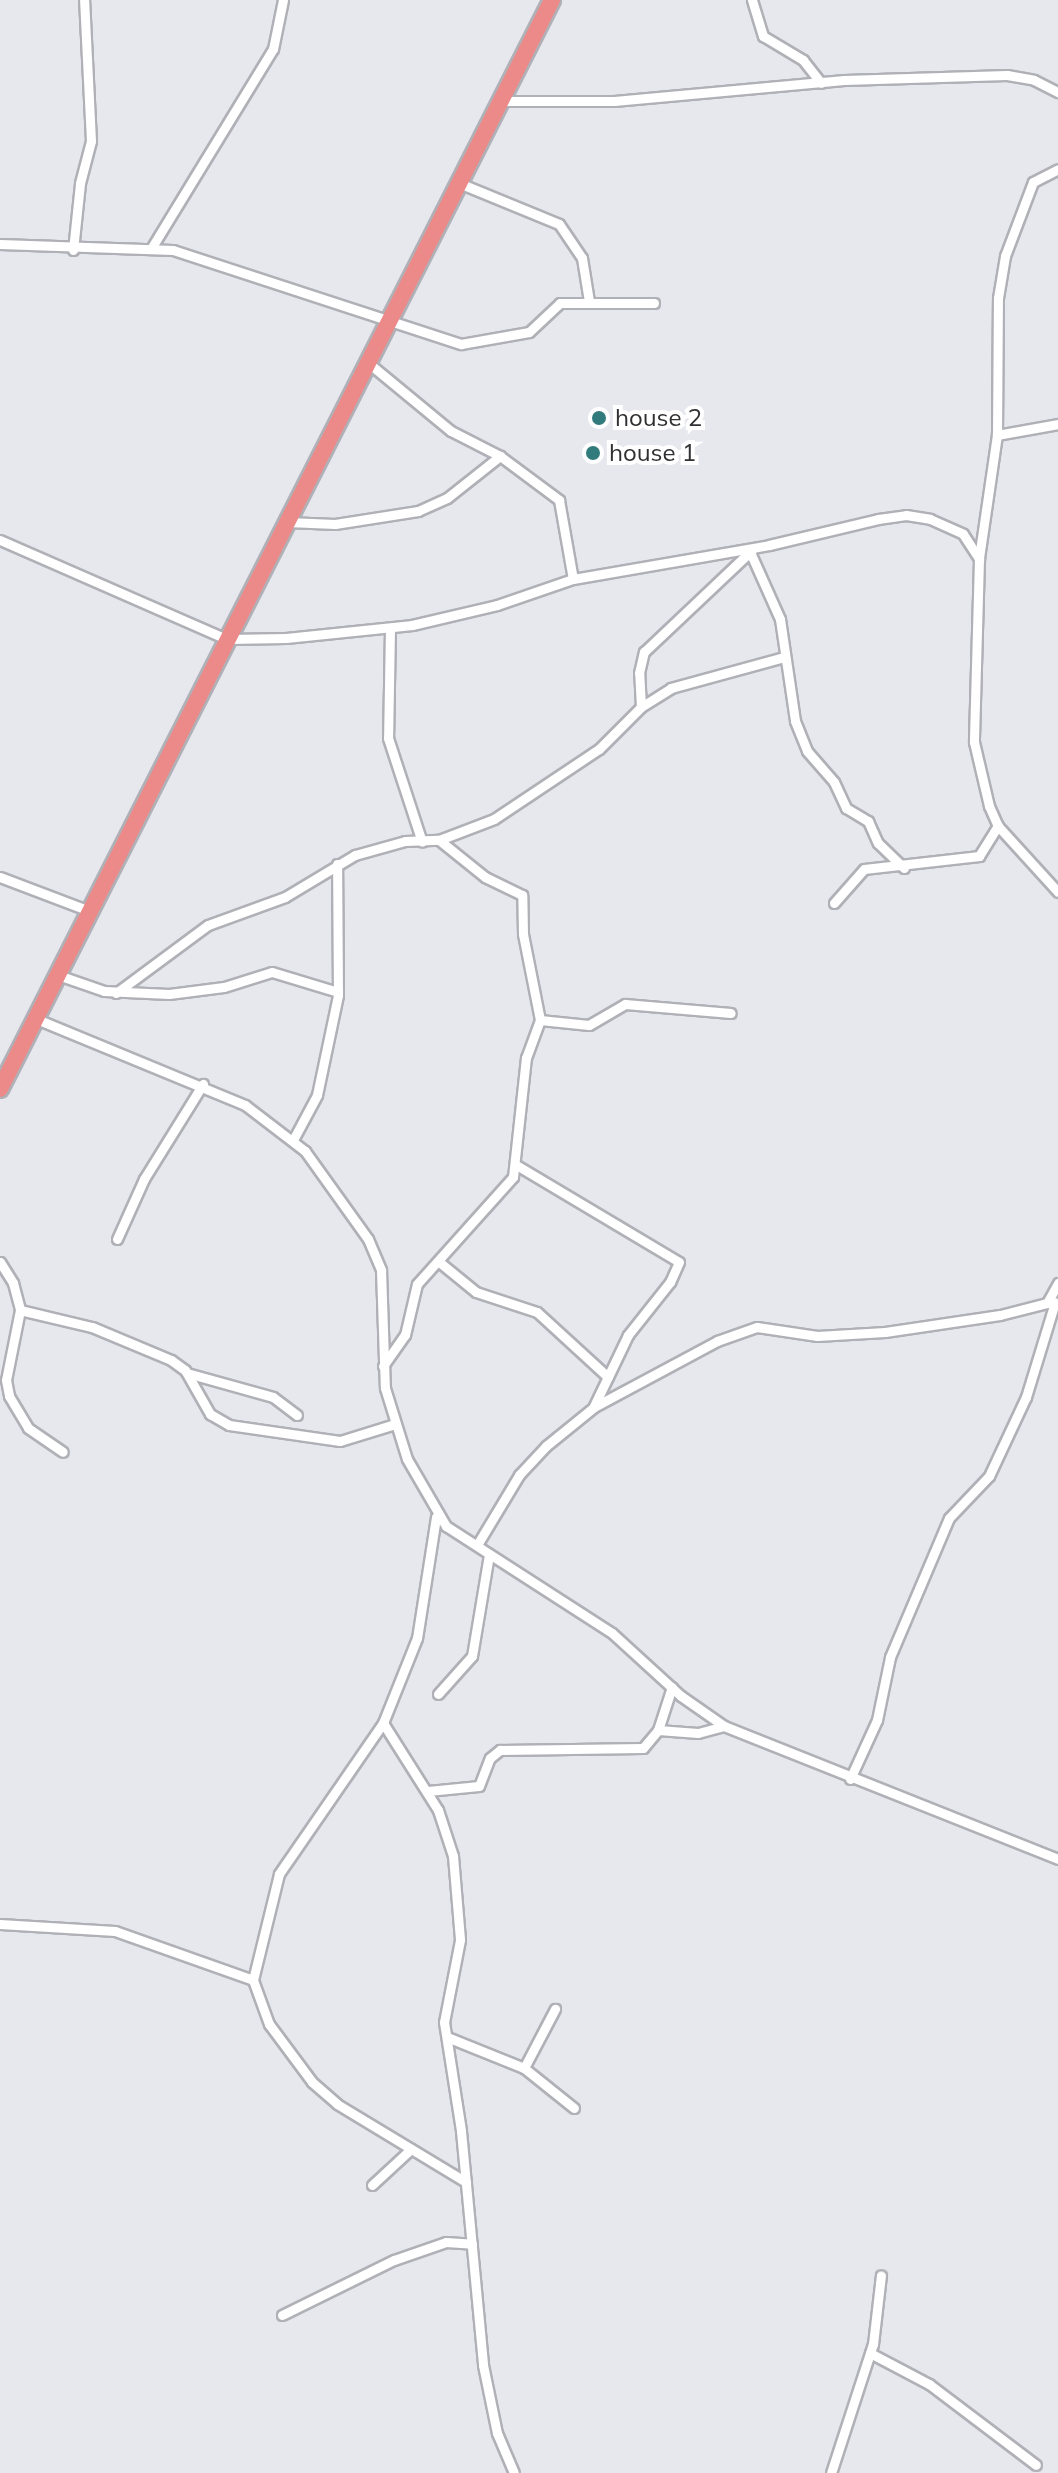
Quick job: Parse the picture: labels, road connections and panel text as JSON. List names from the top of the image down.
{
  "places": ["house 2", "house 1"]
}
